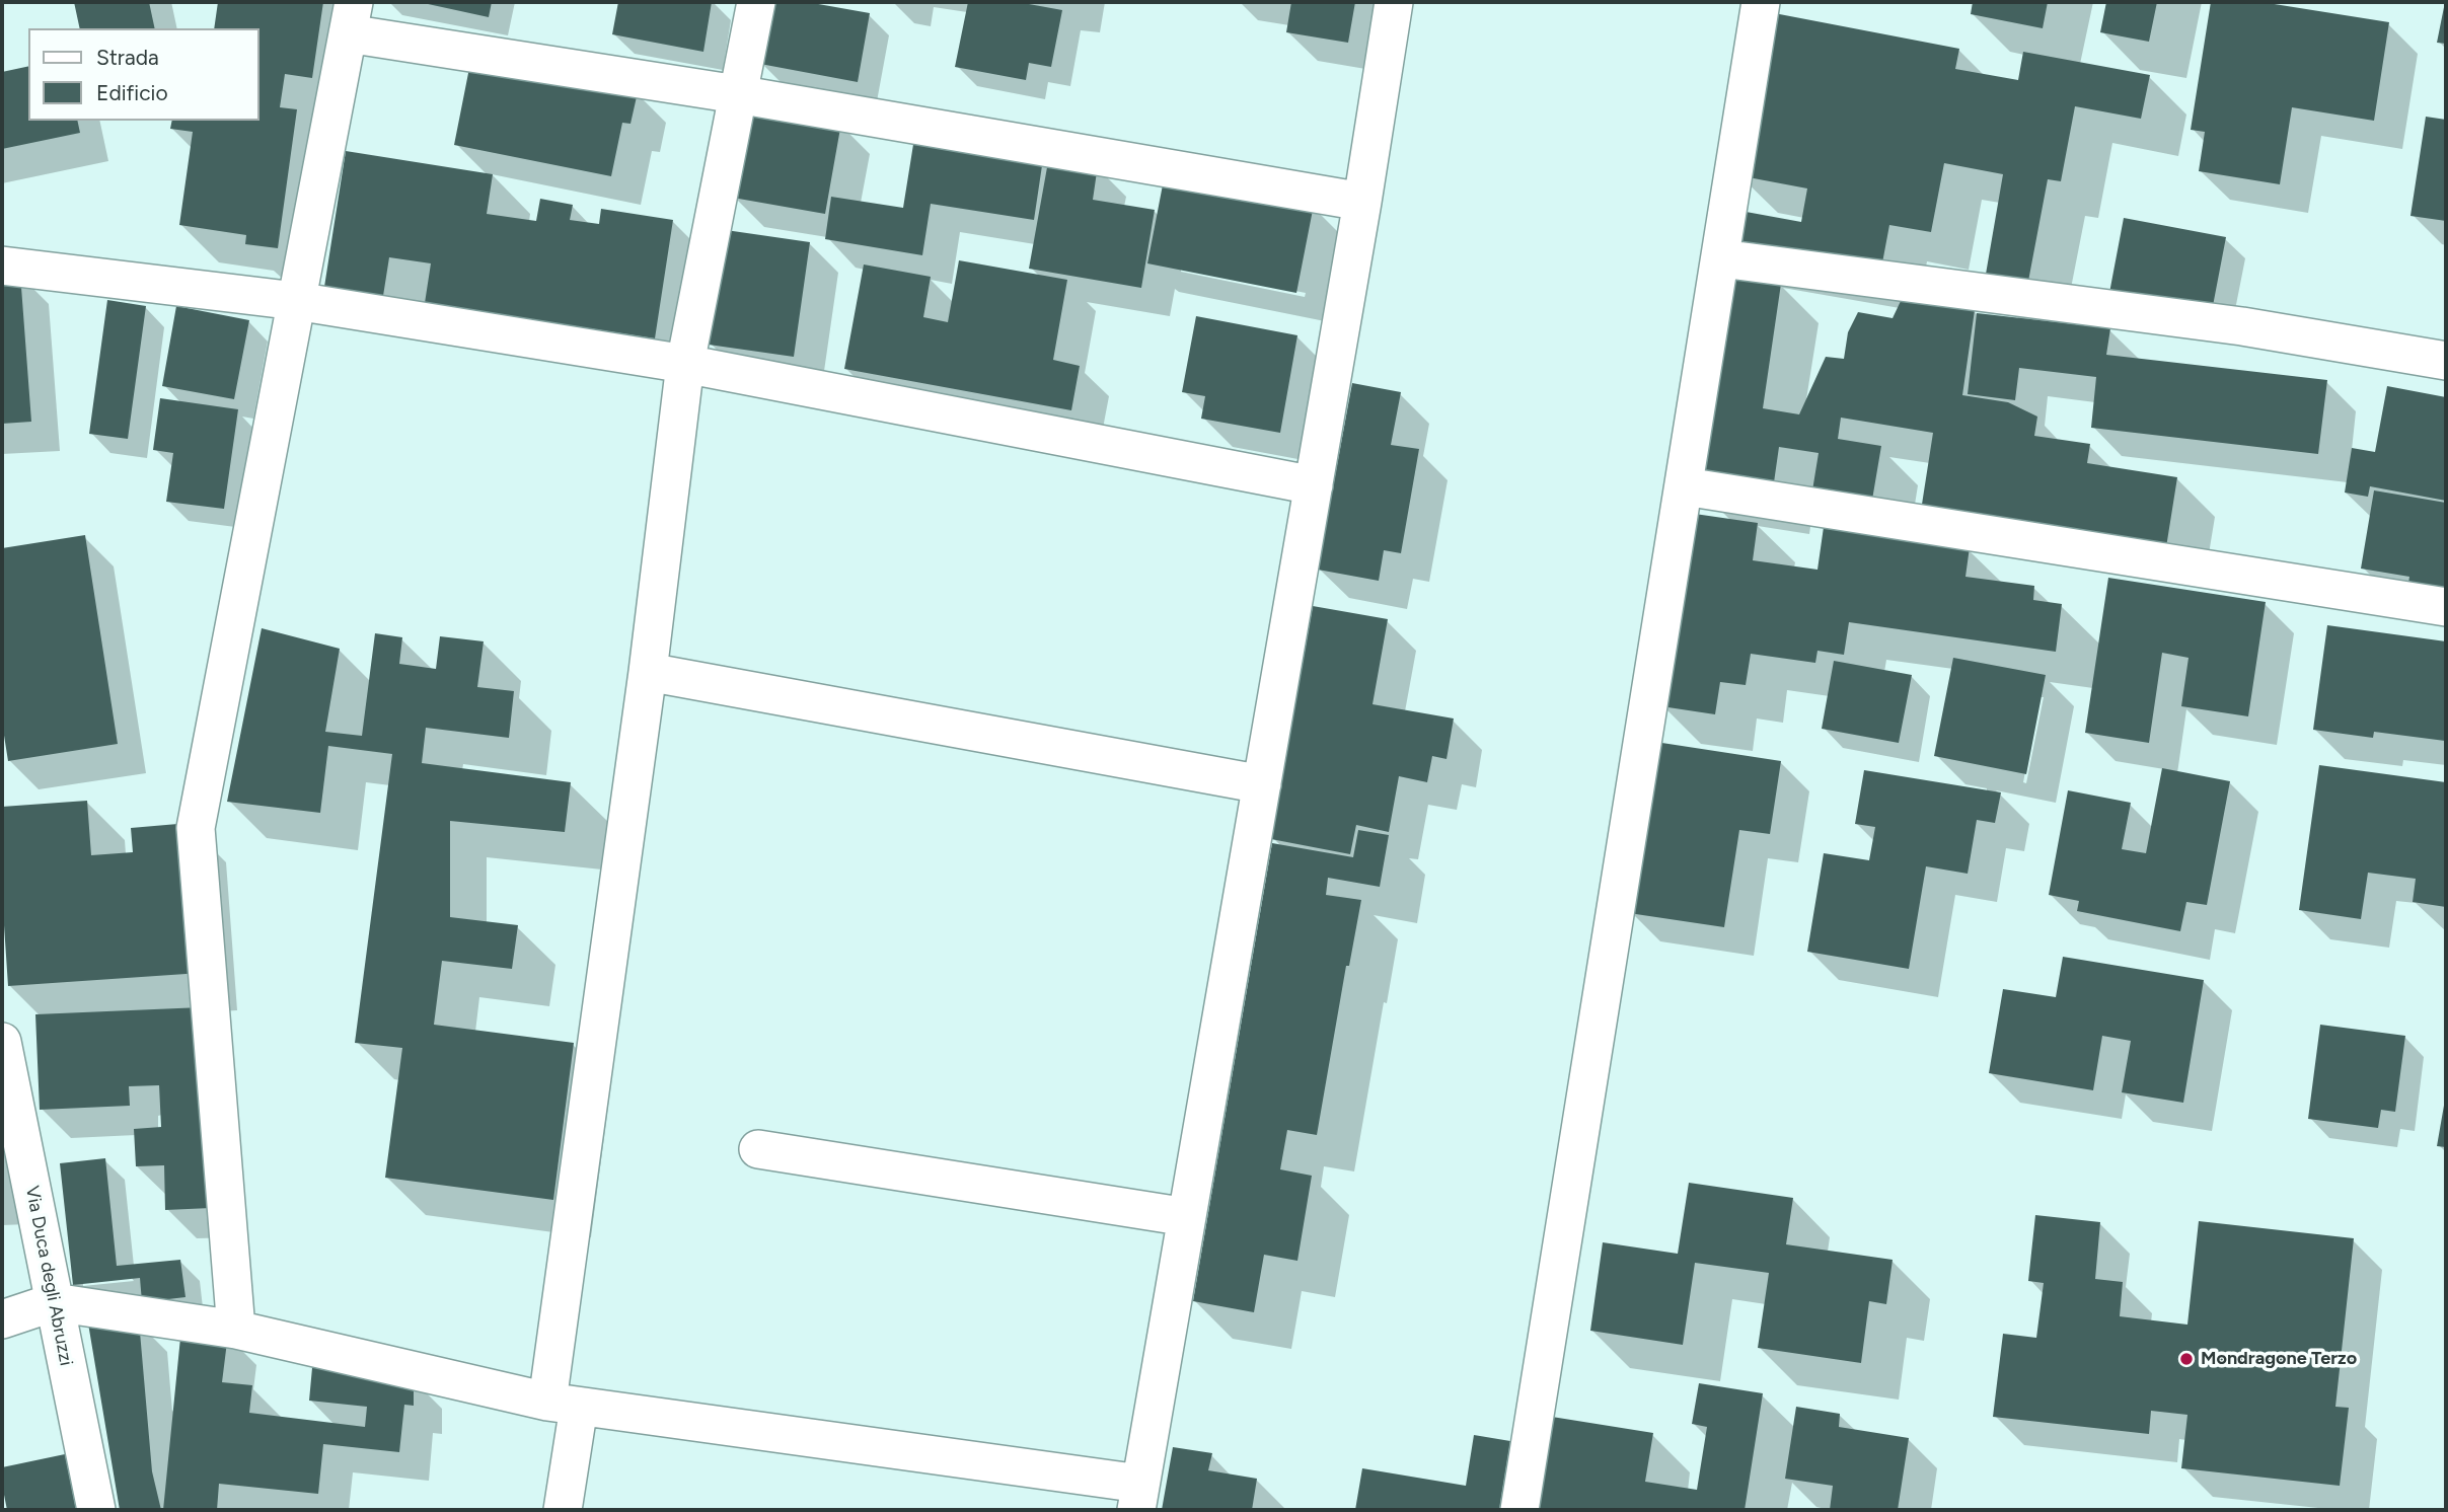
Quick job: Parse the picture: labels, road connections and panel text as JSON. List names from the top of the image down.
{
  "streets": {
    "street": ["Via Duca degli Abruzzi"]
  },
  "places": ["Mondragone Terzo"],
  "legend": ["Strada", "Edificio"]
}
